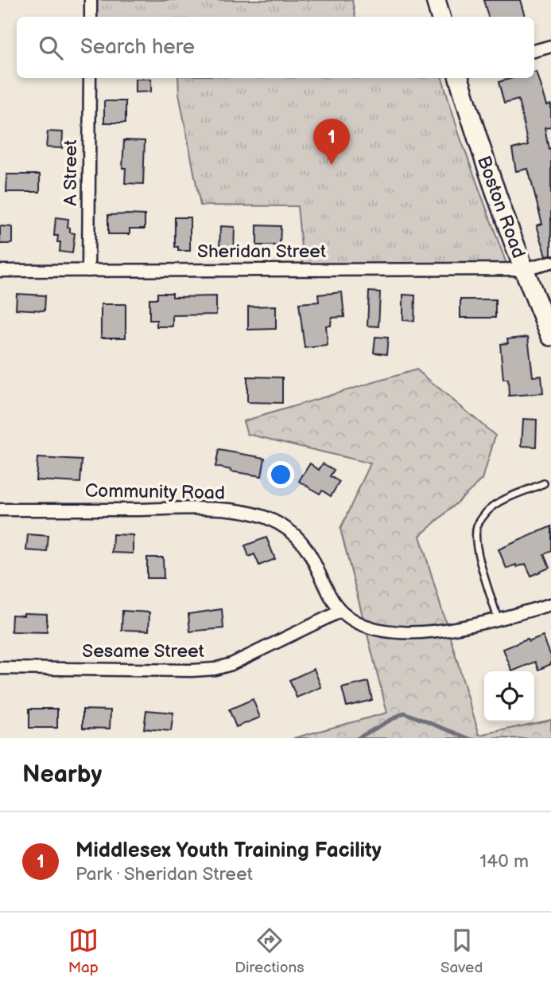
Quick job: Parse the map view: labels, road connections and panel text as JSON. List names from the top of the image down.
{
  "streets": {
    "main road": ["Boston Road"],
    "street": [
      "A Street",
      "Sheridan Street",
      "Community Road",
      "Sesame Street"
    ]
  },
  "crossings": [
    ["A Street", "Sheridan Street"],
    ["Boston Road", "Sheridan Street"],
    ["Community Road", "Sesame Street"]
  ],
  "page": {
    "search": "Search here",
    "pins": "1",
    "heading": "Nearby",
    "list": [
      {
        "mark": "1",
        "name": "Middlesex Youth Training Facility",
        "note": "Park · Sheridan Street",
        "value": "140 m"
      }
    ],
    "nav": ["Map", "Directions", "Saved"]
  }
}
